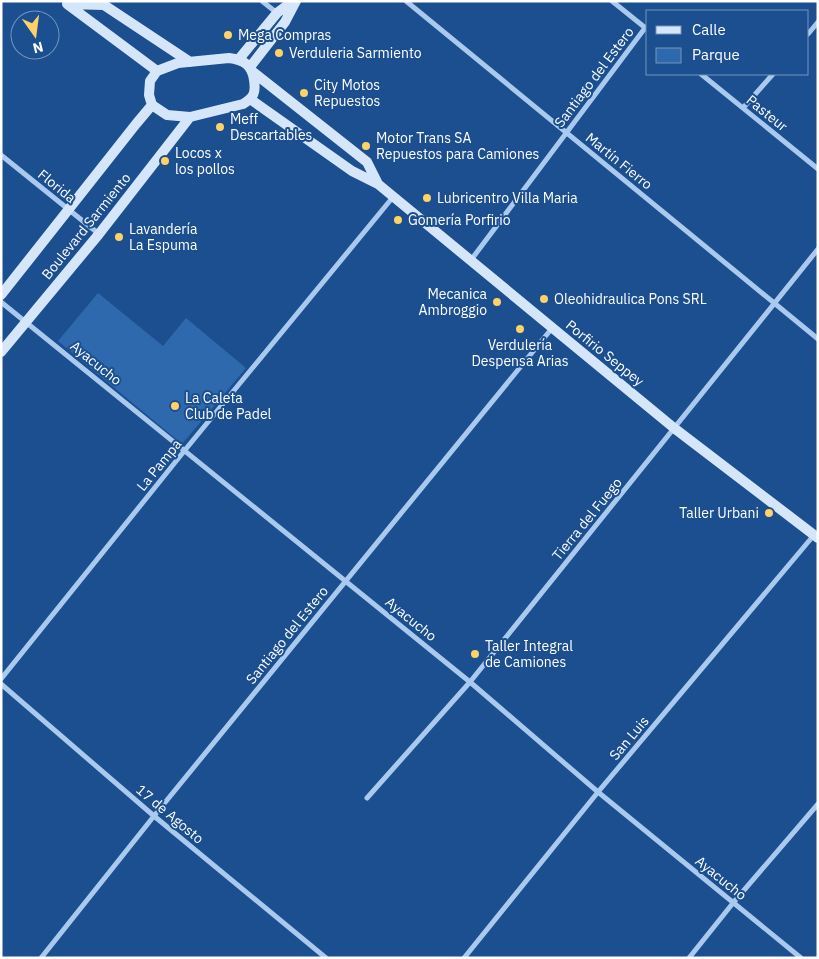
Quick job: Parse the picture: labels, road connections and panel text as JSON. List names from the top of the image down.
{
  "streets": {
    "main road": ["Boulevard Sarmiento", "Porfirio Seppey"],
    "street": [
      "Santiago del Estero",
      "Pasteur",
      "Martín Fierro",
      "Florida",
      "Ayacucho",
      "La Pampa",
      "Tierra del Fuego",
      "San Luis",
      "17 de Agosto"
    ]
  },
  "crossings": [
    ["Santiago del Estero", "Martín Fierro"],
    ["Santiago del Estero", "Porfirio Seppey"],
    ["Santiago del Estero", "Ayacucho"],
    ["Santiago del Estero", "17 de Agosto"],
    ["Martín Fierro", "Tierra del Fuego"],
    ["Florida", "Boulevard Sarmiento"],
    ["Boulevard Sarmiento", "Ayacucho"],
    ["Porfirio Seppey", "La Pampa"],
    ["Porfirio Seppey", "Tierra del Fuego"],
    ["Porfirio Seppey", "San Luis"],
    ["Ayacucho", "La Pampa"],
    ["Ayacucho", "Tierra del Fuego"],
    ["Ayacucho", "San Luis"]
  ],
  "places": [
    "Mega Compras",
    "Verduleria Sarmiento",
    "City Motos Repuestos",
    "Meff Descartables",
    "Motor Trans SA Repuestos para Camiones",
    "Locos x los pollos",
    "Lubricentro Villa Maria",
    "Gomería Porfirio",
    "Lavandería La Espuma",
    "Oleohidraulica Pons SRL",
    "Mecanica Ambroggio",
    "Verdulería Despensa Arias",
    "La Caleta Club de Padel",
    "Taller Urbani",
    "Taller Integral de Camiones"
  ],
  "legend": ["Calle", "Parque"],
  "north": "bottom"
}
